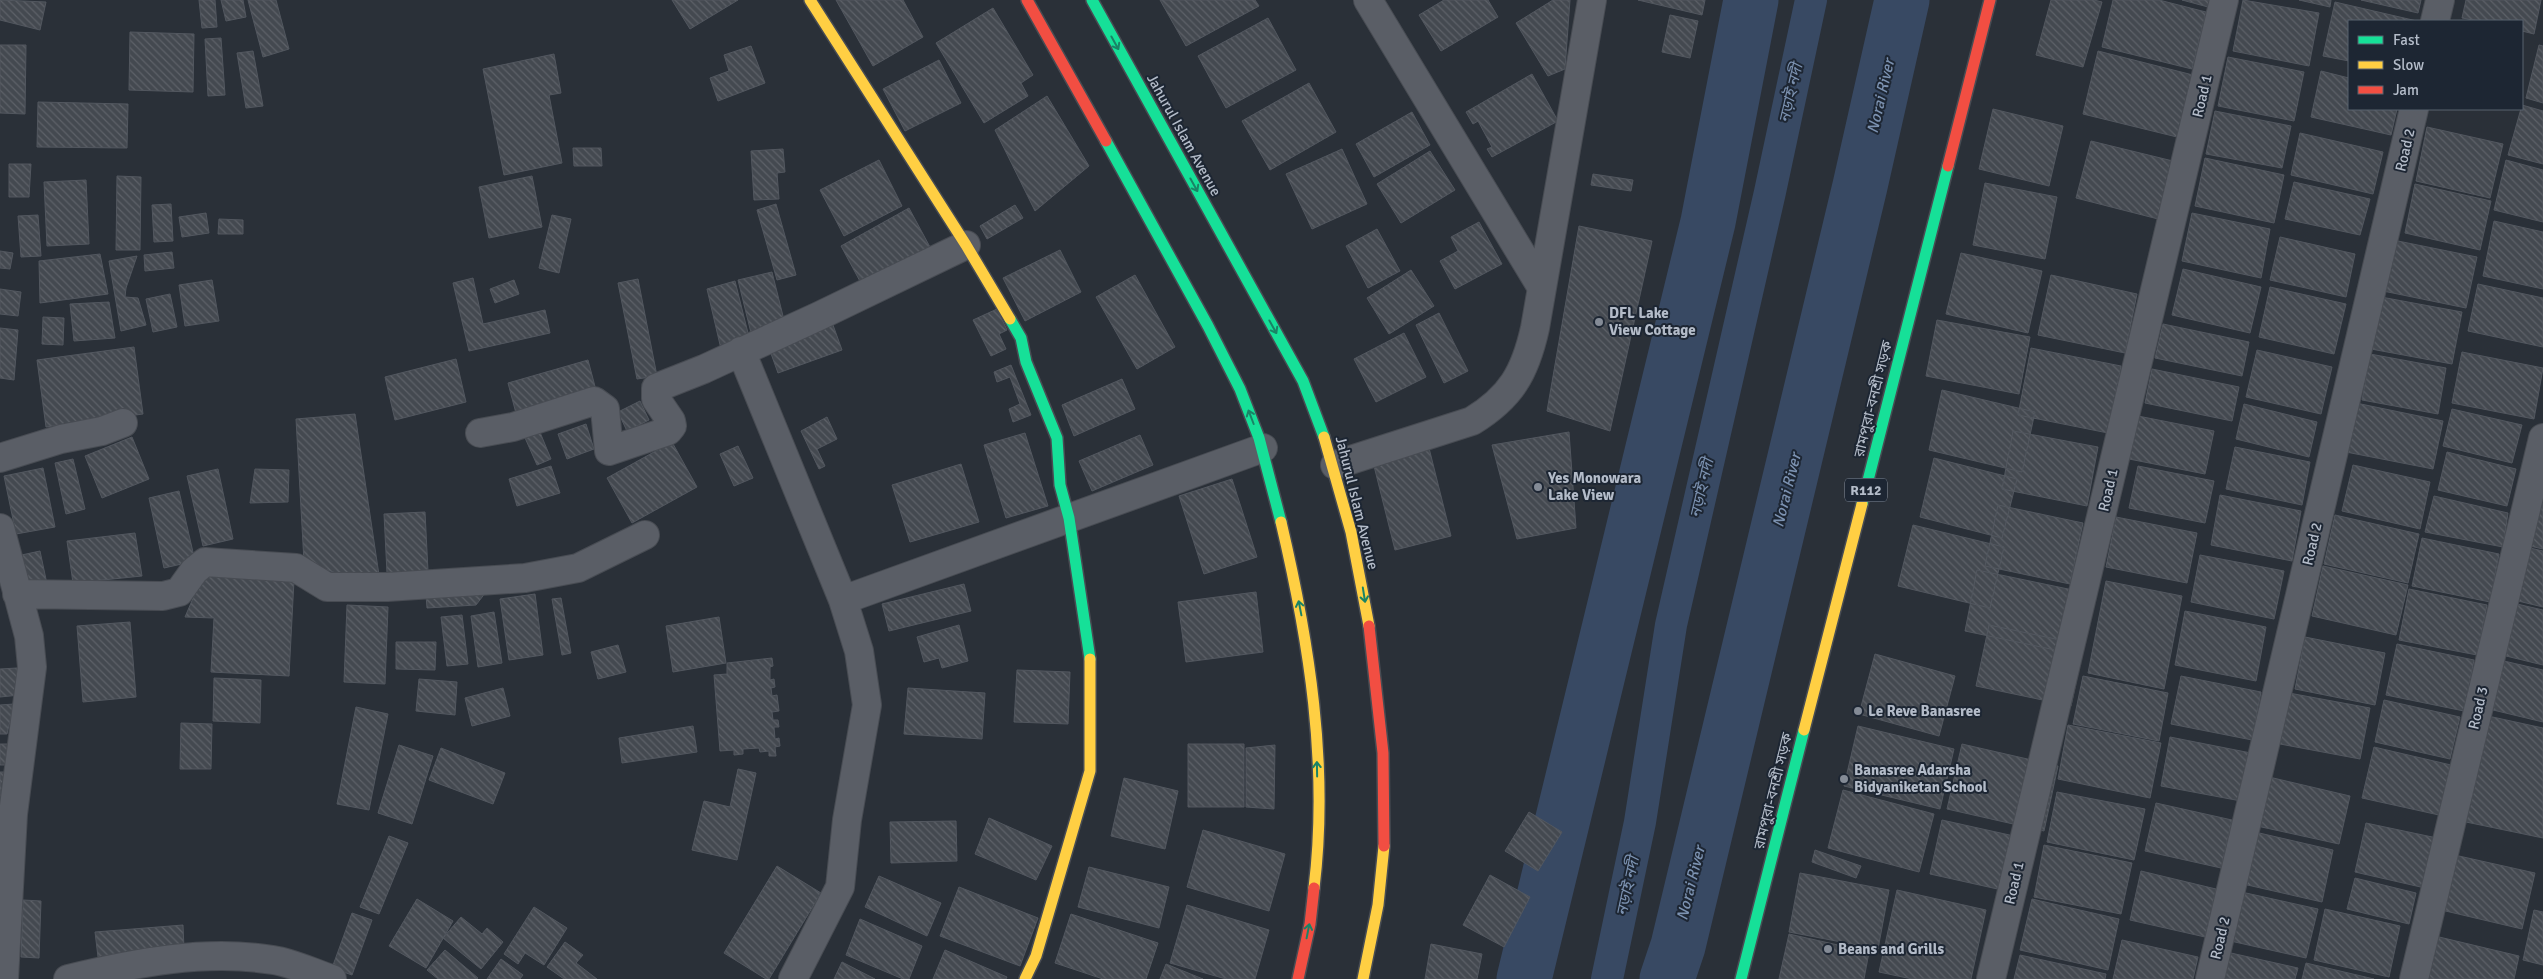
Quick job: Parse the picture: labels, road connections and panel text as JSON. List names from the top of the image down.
{
  "streets": {
    "street": [
      "Road 1",
      "Jahurul Islam Avenue",
      "Road 2",
      "রামপুরা-বনশ্রী সড়ক",
      "R112",
      "Road 3"
    ]
  },
  "water": ["নড়াই নদী", "Norai River"],
  "places": [
    "DFL Lake View Cottage",
    "Yes Monowara Lake View",
    "Le Reve Banasree",
    "Banasree Adarsha Bidyaniketan School",
    "Beans and Grills"
  ],
  "legend": ["Fast", "Slow", "Jam"]
}
